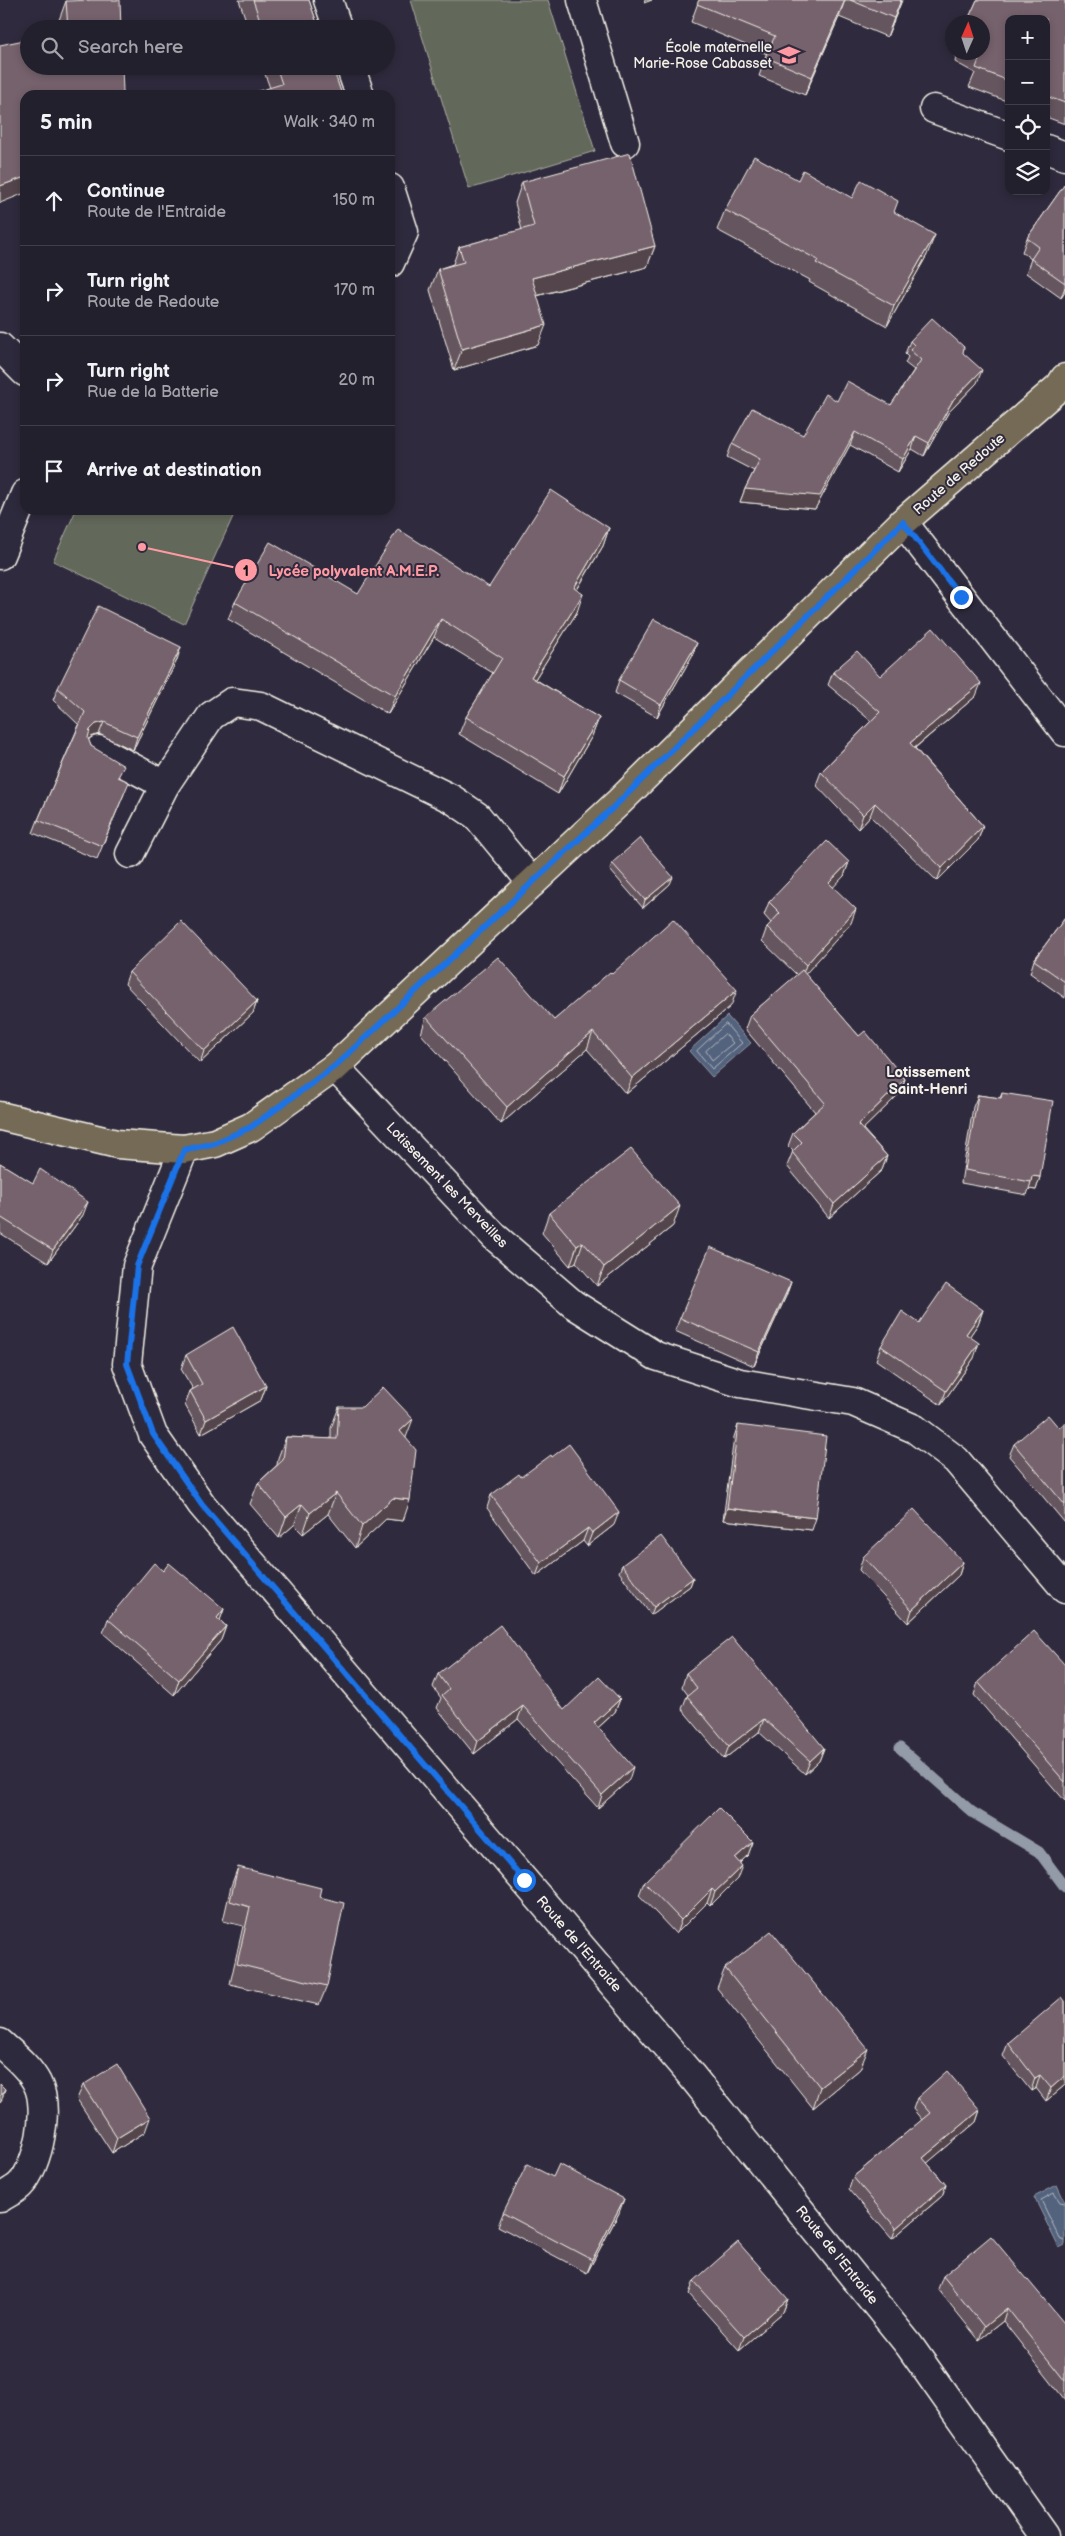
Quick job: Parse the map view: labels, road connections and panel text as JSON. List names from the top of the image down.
{
  "streets": {
    "main road": ["Route de Redoute"],
    "street": ["Lotissement les Merveilles", "Route de l'Entraide"]
  },
  "crossings": [
    ["Route de Redoute", "Lotissement les Merveilles"],
    ["Route de Redoute", "Route de l'Entraide"]
  ],
  "districts": ["Lotissement Saint-Henri"],
  "places": {
    "school or university": ["École maternelle Marie-Rose Cabasset"],
    "other": ["Lycée polyvalent A.M.E.P."]
  },
  "north": "top",
  "page": {
    "map_buttons": ["+", "−"],
    "search": "Search here",
    "heading": ["5 min", "Walk · 340 m"],
    "list": [
      ["Continue", "Route de l'Entraide", "150 m"],
      ["Turn right", "Route de Redoute", "170 m"],
      ["Turn right", "Rue de la Batterie", "20 m"],
      "Arrive at destination"
    ]
  }
}
